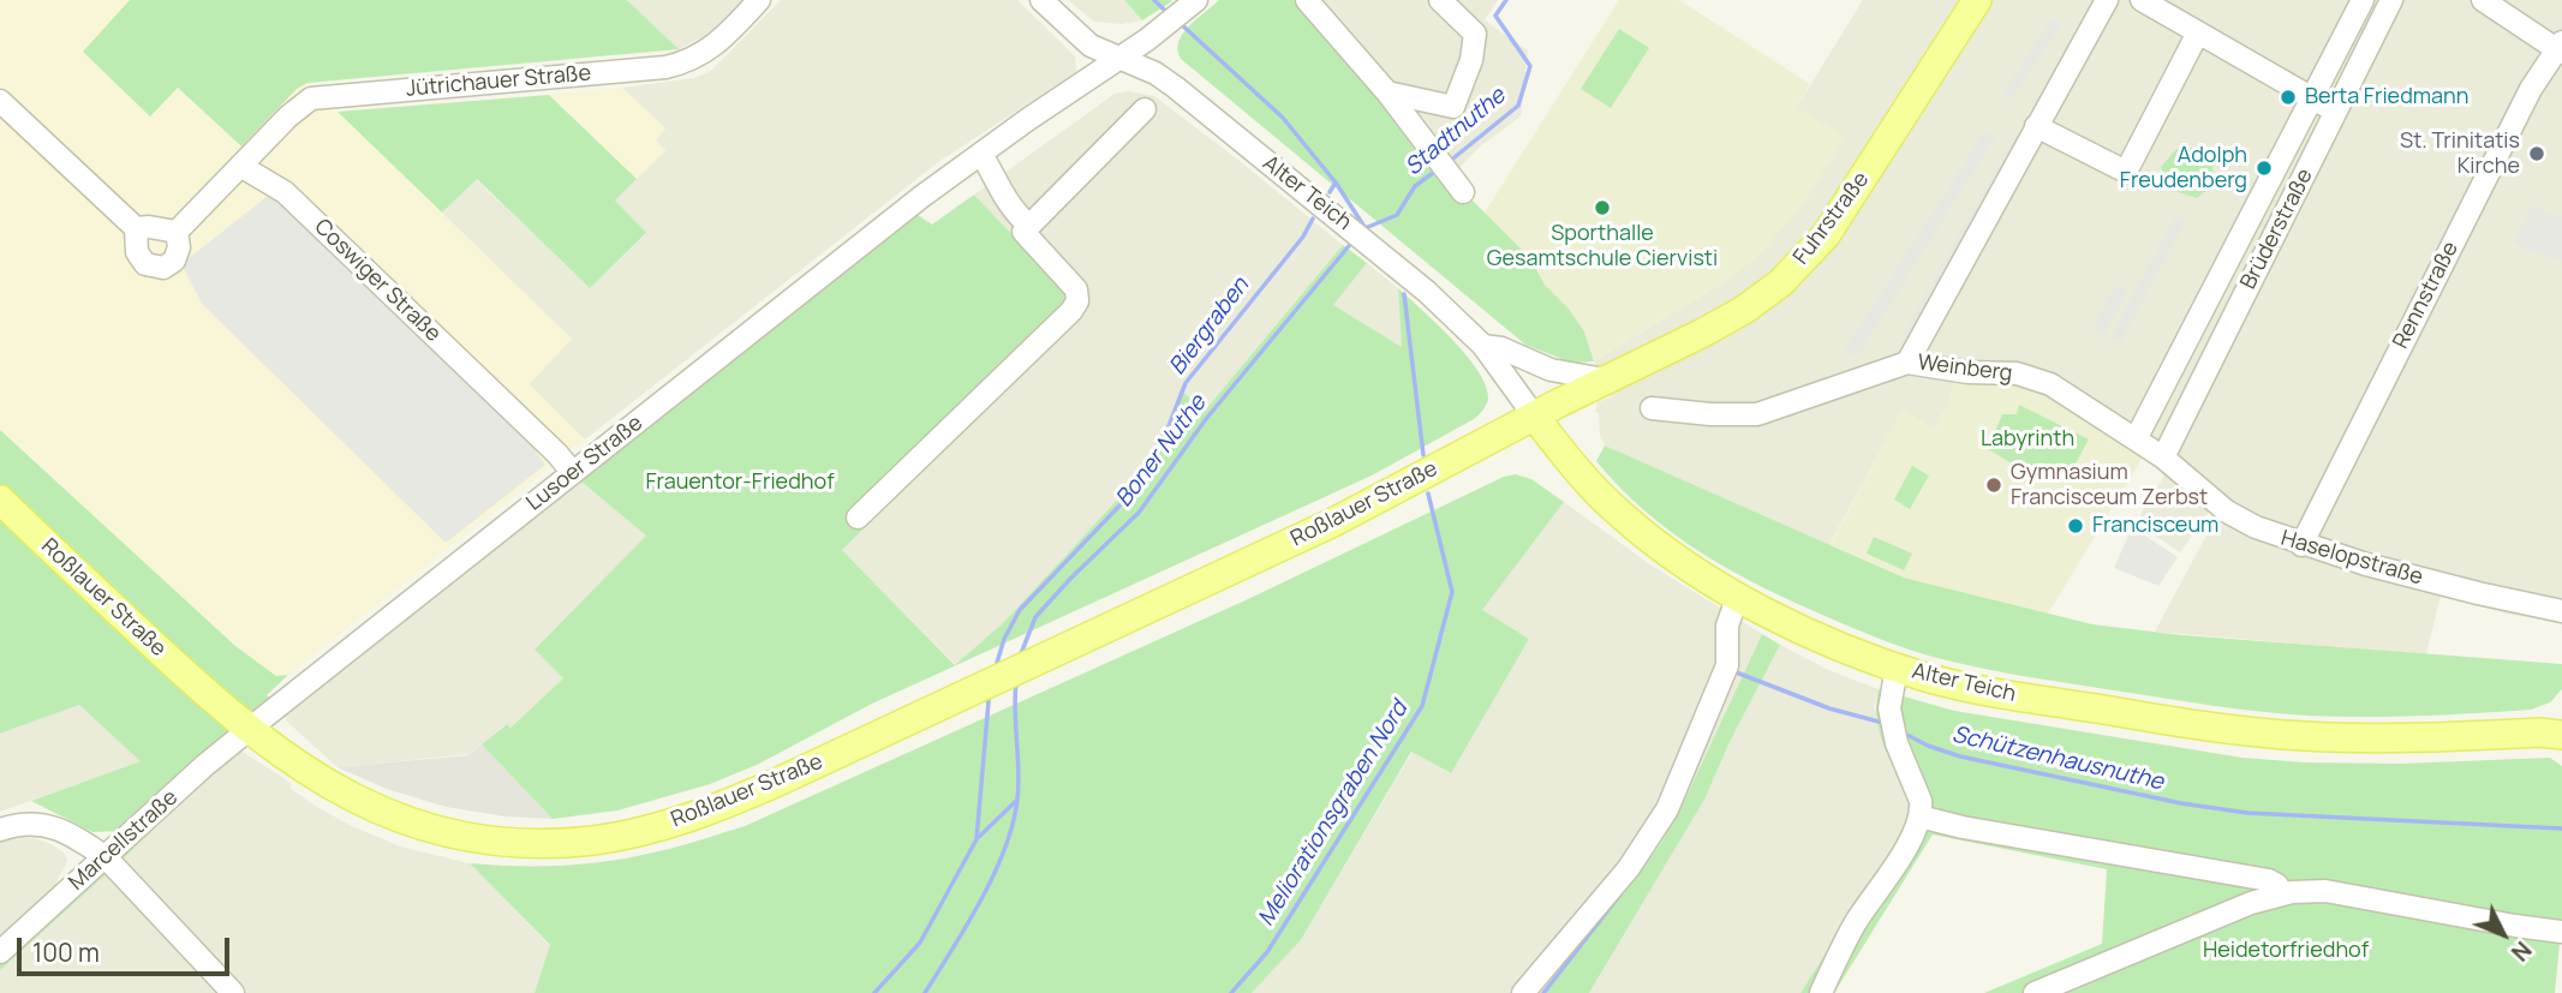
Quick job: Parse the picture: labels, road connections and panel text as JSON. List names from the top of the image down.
{
  "streets": {
    "main road": ["Alter Teich", "Fuhrstraße", "Roßlauer Straße"],
    "street": [
      "Jütrichauer Straße",
      "Brüderstraße",
      "Coswiger Straße",
      "Rennstraße",
      "Weinberg",
      "Lusoer Straße",
      "Haselopstraße",
      "Marcellstraße"
    ]
  },
  "crossings": [
    ["Jütrichauer Straße", "Coswiger Straße"],
    ["Alter Teich", "Fuhrstraße"],
    ["Alter Teich", "Lusoer Straße"],
    ["Alter Teich", "Roßlauer Straße"],
    ["Fuhrstraße", "Roßlauer Straße"],
    ["Brüderstraße", "Weinberg"],
    ["Brüderstraße", "Haselopstraße"],
    ["Coswiger Straße", "Lusoer Straße"],
    ["Rennstraße", "Haselopstraße"],
    ["Weinberg", "Haselopstraße"],
    ["Lusoer Straße", "Roßlauer Straße"],
    ["Lusoer Straße", "Marcellstraße"],
    ["Roßlauer Straße", "Marcellstraße"]
  ],
  "water": [
    "Stadtnuthe",
    "Biergraben",
    "Boner Nuthe",
    "Schützenhausnuthe",
    "Meliorationsgraben Nord"
  ],
  "parks": ["Labyrinth", "Frauentor-Friedhof", "Heidetorfriedhof"],
  "places": [
    "Berta Friedmann",
    "St. Trinitatis Kirche",
    "Adolph Freudenberg",
    "Sporthalle Gesamtschule Ciervisti",
    "Gymnasium Francisceum Zerbst",
    "Francisceum"
  ],
  "scale_bar": "100 m",
  "north": "bottom right"
}
